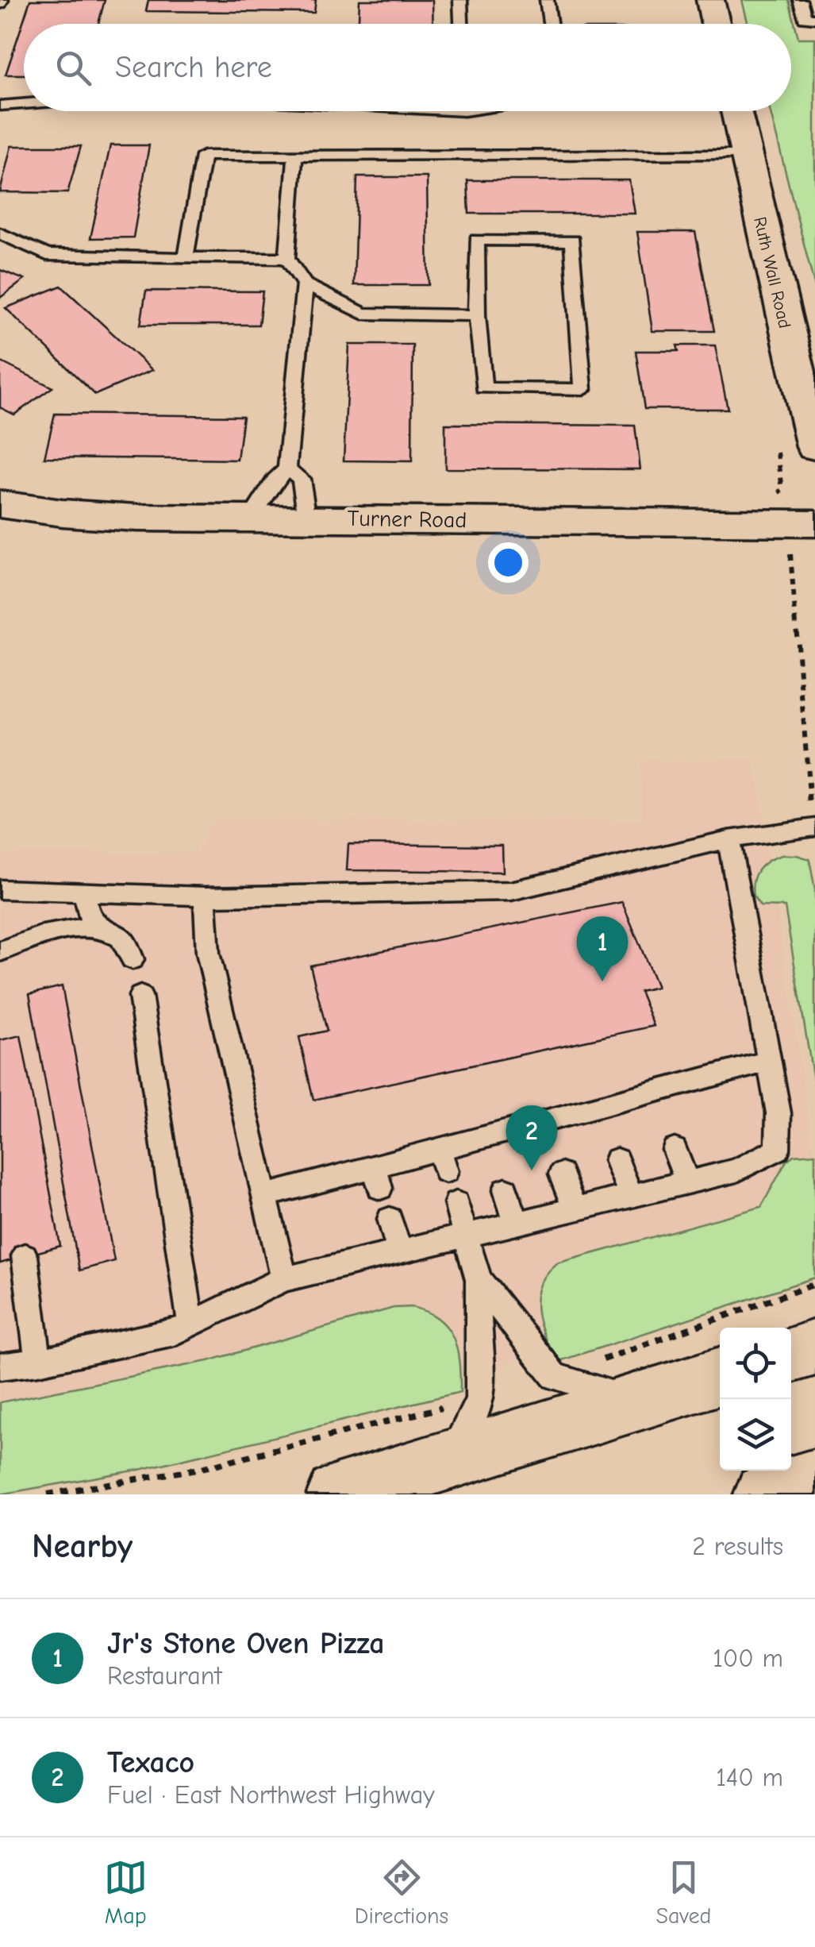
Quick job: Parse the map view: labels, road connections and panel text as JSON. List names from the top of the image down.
{
  "streets": {
    "main road": ["Ruth Wall Road", "Turner Road"]
  },
  "page": {
    "search": "Search here",
    "pins": ["1", "2"],
    "heading": ["Nearby", "2 results"],
    "list": [
      {
        "mark": "1",
        "name": "Jr's Stone Oven Pizza",
        "note": "Restaurant",
        "value": "100 m"
      },
      {
        "mark": "2",
        "name": "Texaco",
        "note": "Fuel · East Northwest Highway",
        "value": "140 m"
      }
    ],
    "nav": ["Map", "Directions", "Saved"]
  }
}
